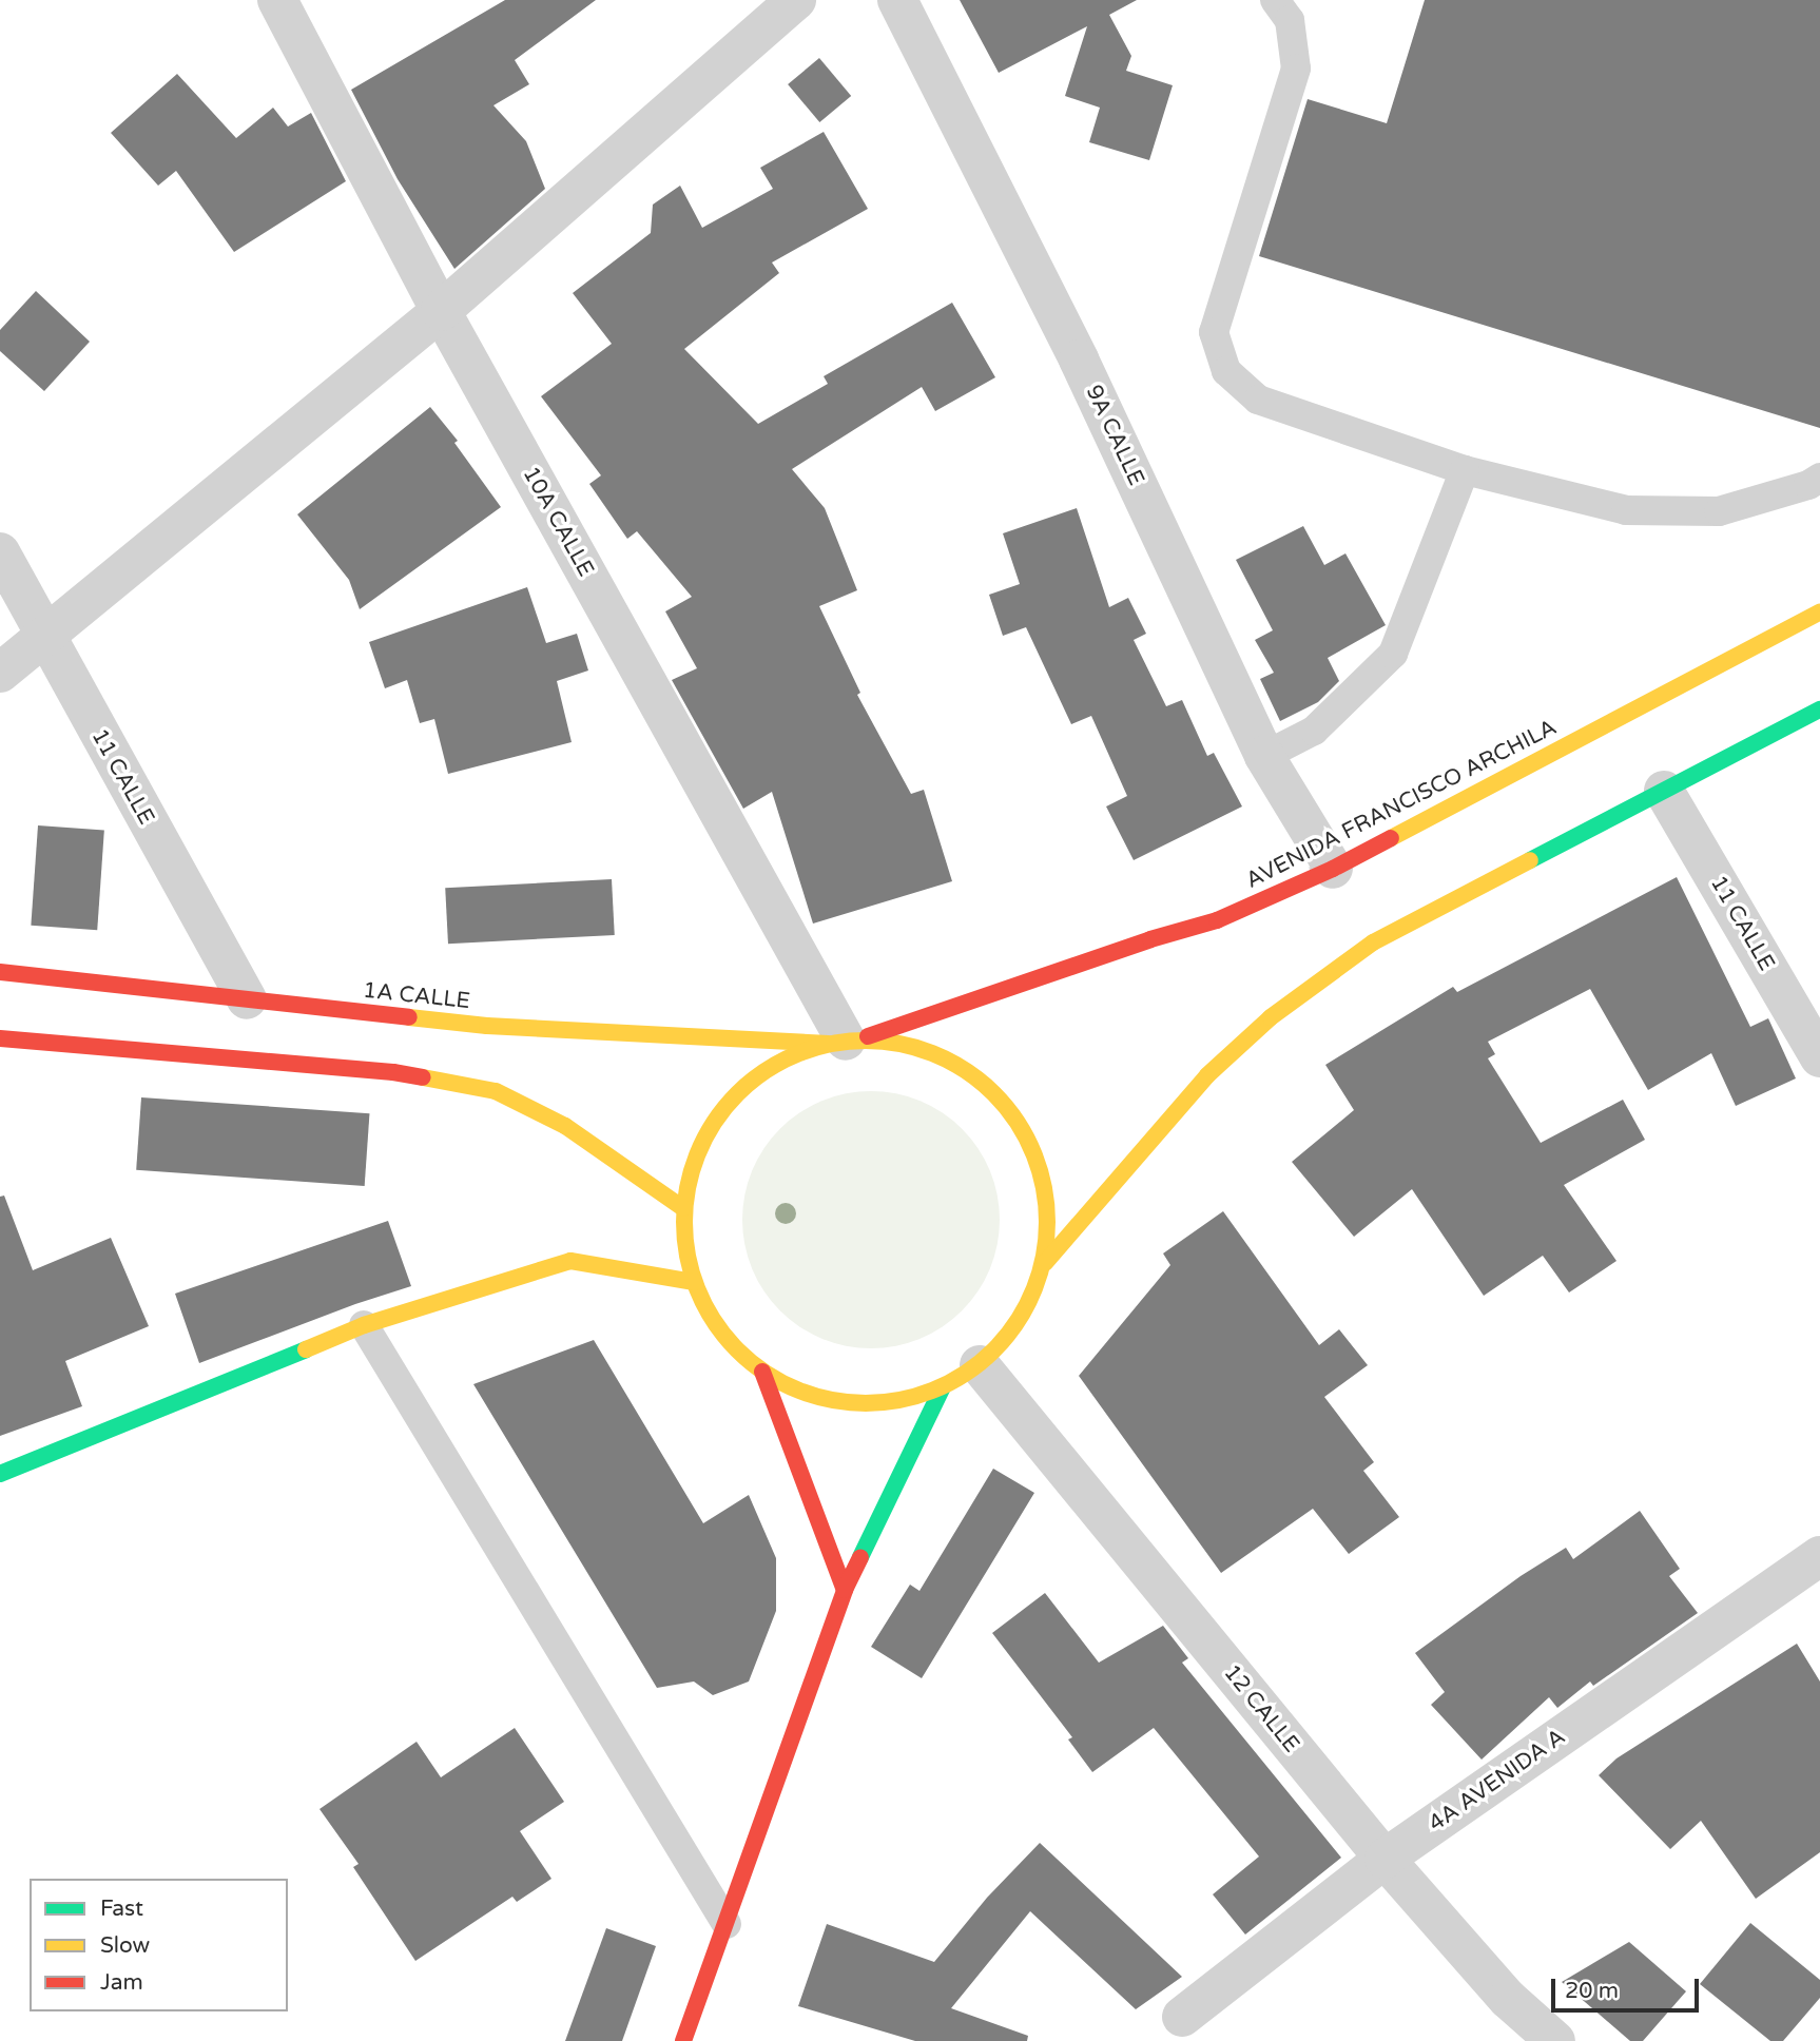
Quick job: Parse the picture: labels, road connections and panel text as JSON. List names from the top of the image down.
{
  "streets": {
    "main road": ["AVENIDA FRANCISCO ARCHILA", "1A CALLE"],
    "street": [
      "9A CALLE",
      "10A CALLE",
      "11 CALLE",
      "12 CALLE",
      "4A AVENIDA A"
    ]
  },
  "crossings": [
    ["9A CALLE", "AVENIDA FRANCISCO ARCHILA"],
    ["10A CALLE", "AVENIDA FRANCISCO ARCHILA"],
    ["10A CALLE", "1A CALLE"],
    ["11 CALLE", "1A CALLE"],
    ["AVENIDA FRANCISCO ARCHILA", "1A CALLE"],
    ["AVENIDA FRANCISCO ARCHILA", "12 CALLE"],
    ["12 CALLE", "4A AVENIDA A"]
  ],
  "legend": ["Fast", "Slow", "Jam"],
  "scale_bar": "20 m"
}
